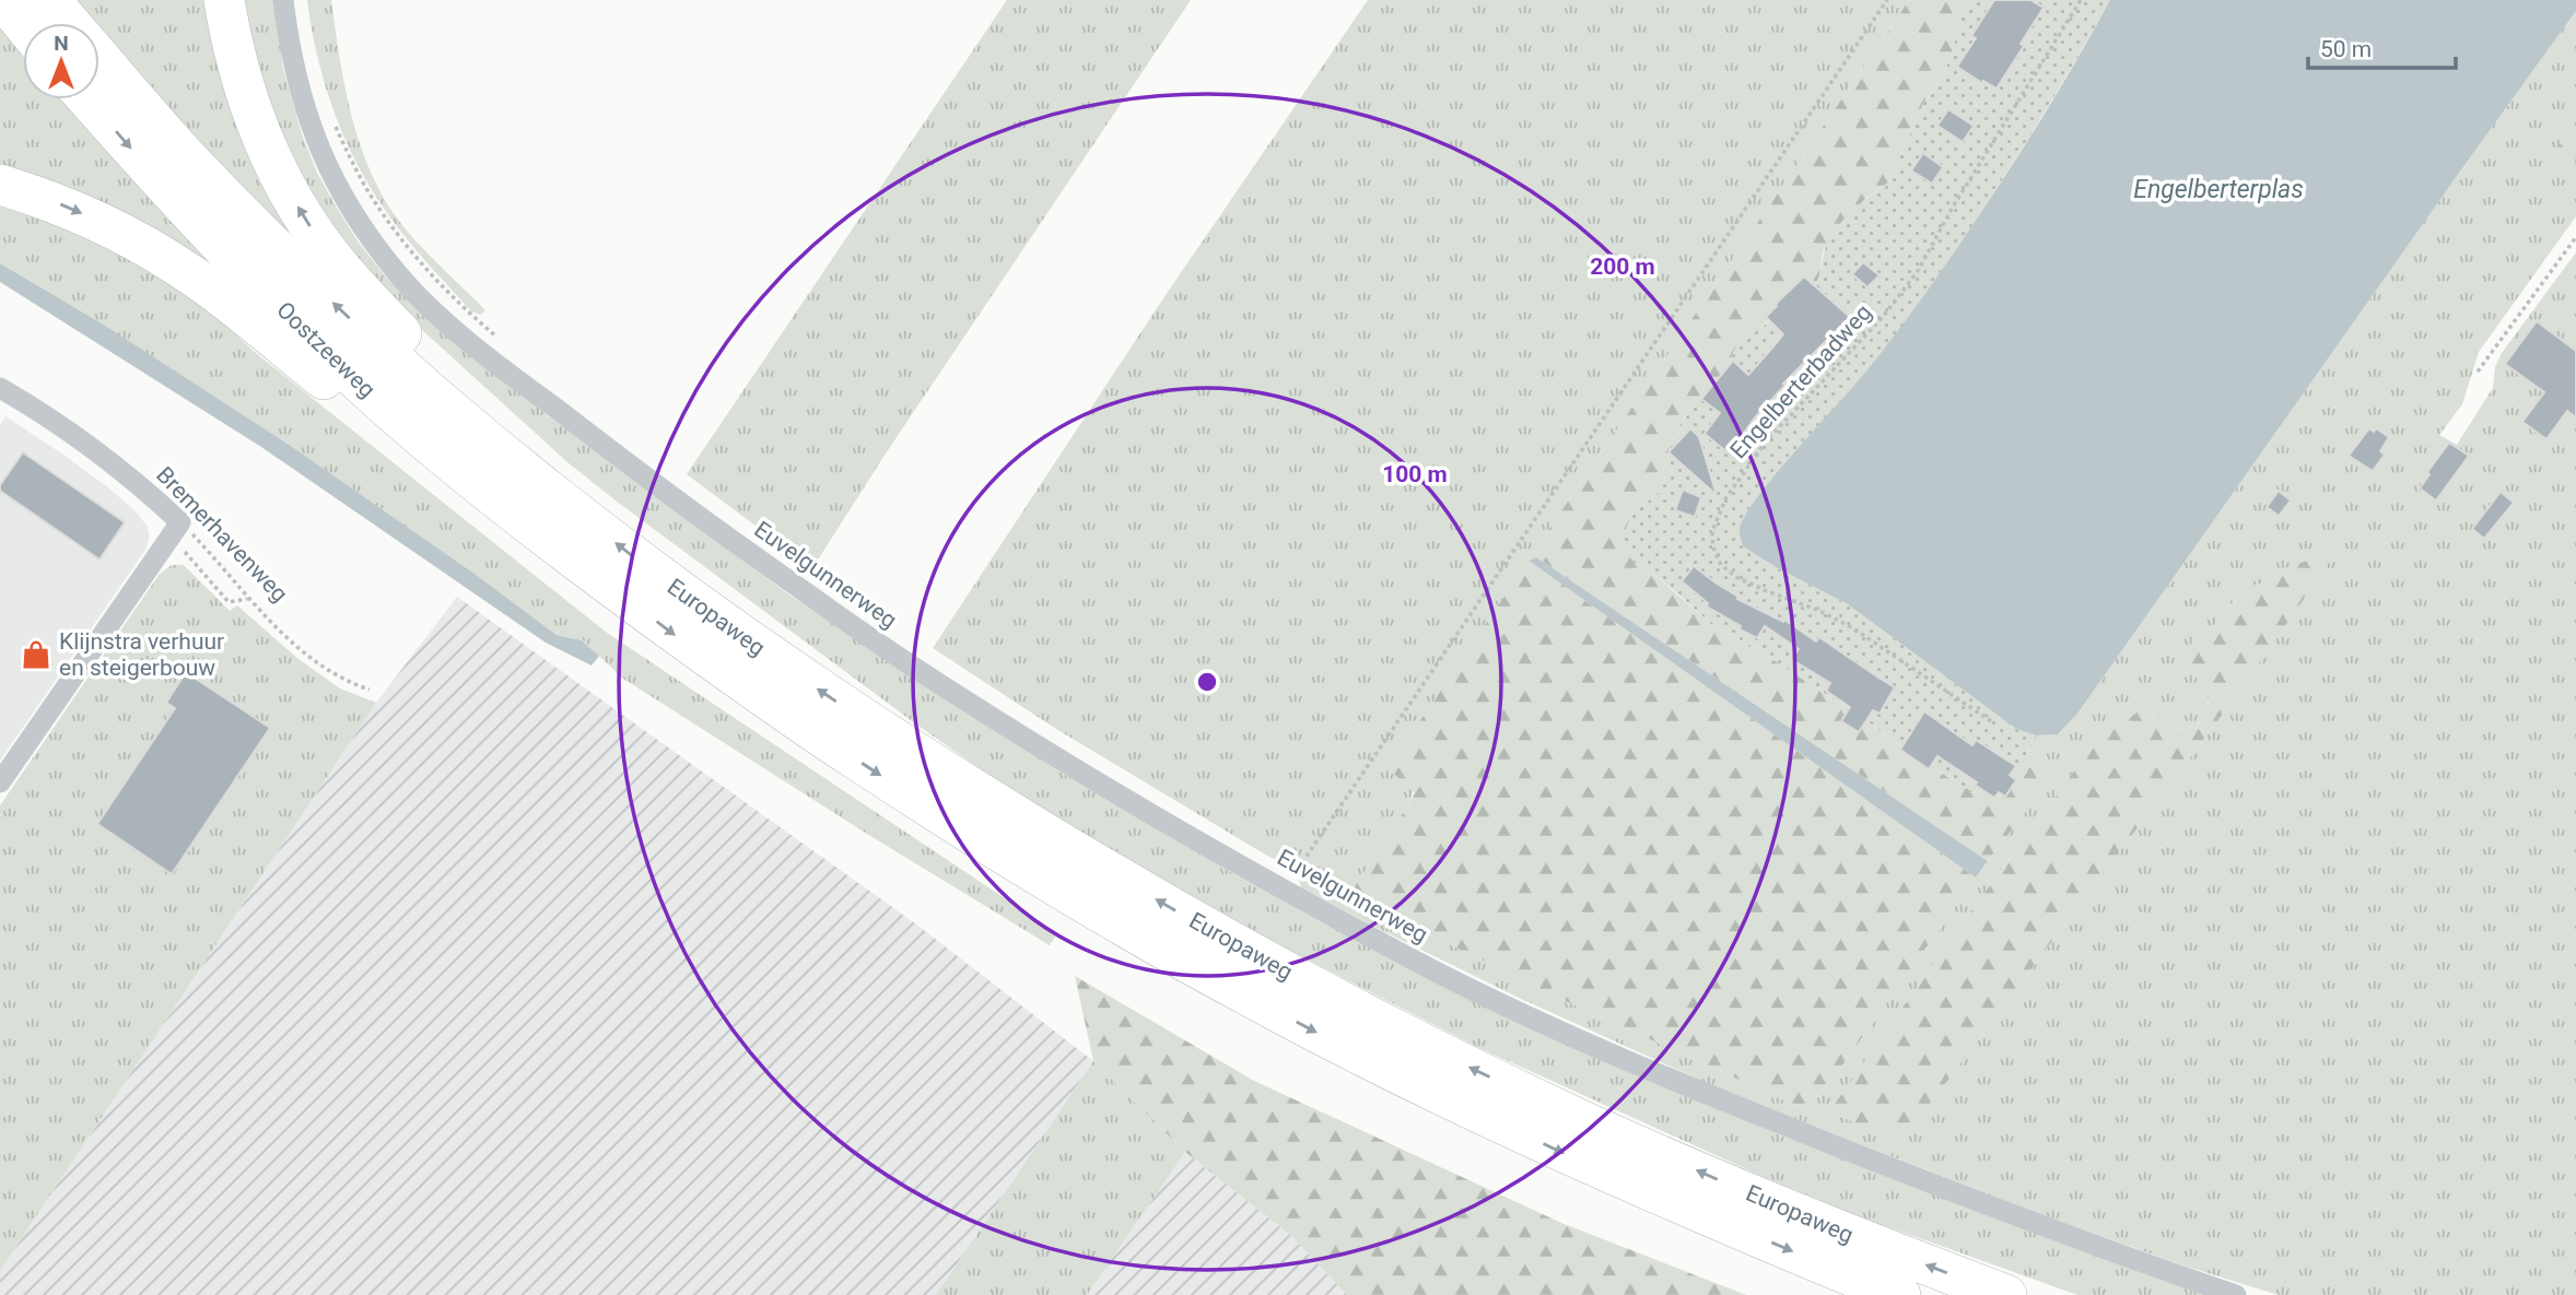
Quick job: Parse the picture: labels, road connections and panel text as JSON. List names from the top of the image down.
{
  "streets": {
    "highway": ["Oostzeeweg", "Europaweg"],
    "street": ["Bremerhavenweg", "Euvelgunnerweg"],
    "path": ["Engelberterbadweg"]
  },
  "crossings": [
    ["Oostzeeweg", "Europaweg"]
  ],
  "water": ["Engelberterplas"],
  "places": {
    "shop": ["Klijnstra verhuur en steigerbouw"]
  },
  "scale_bar": "50 m",
  "north": "top",
  "rings": ["200 m", "100 m"]
}
